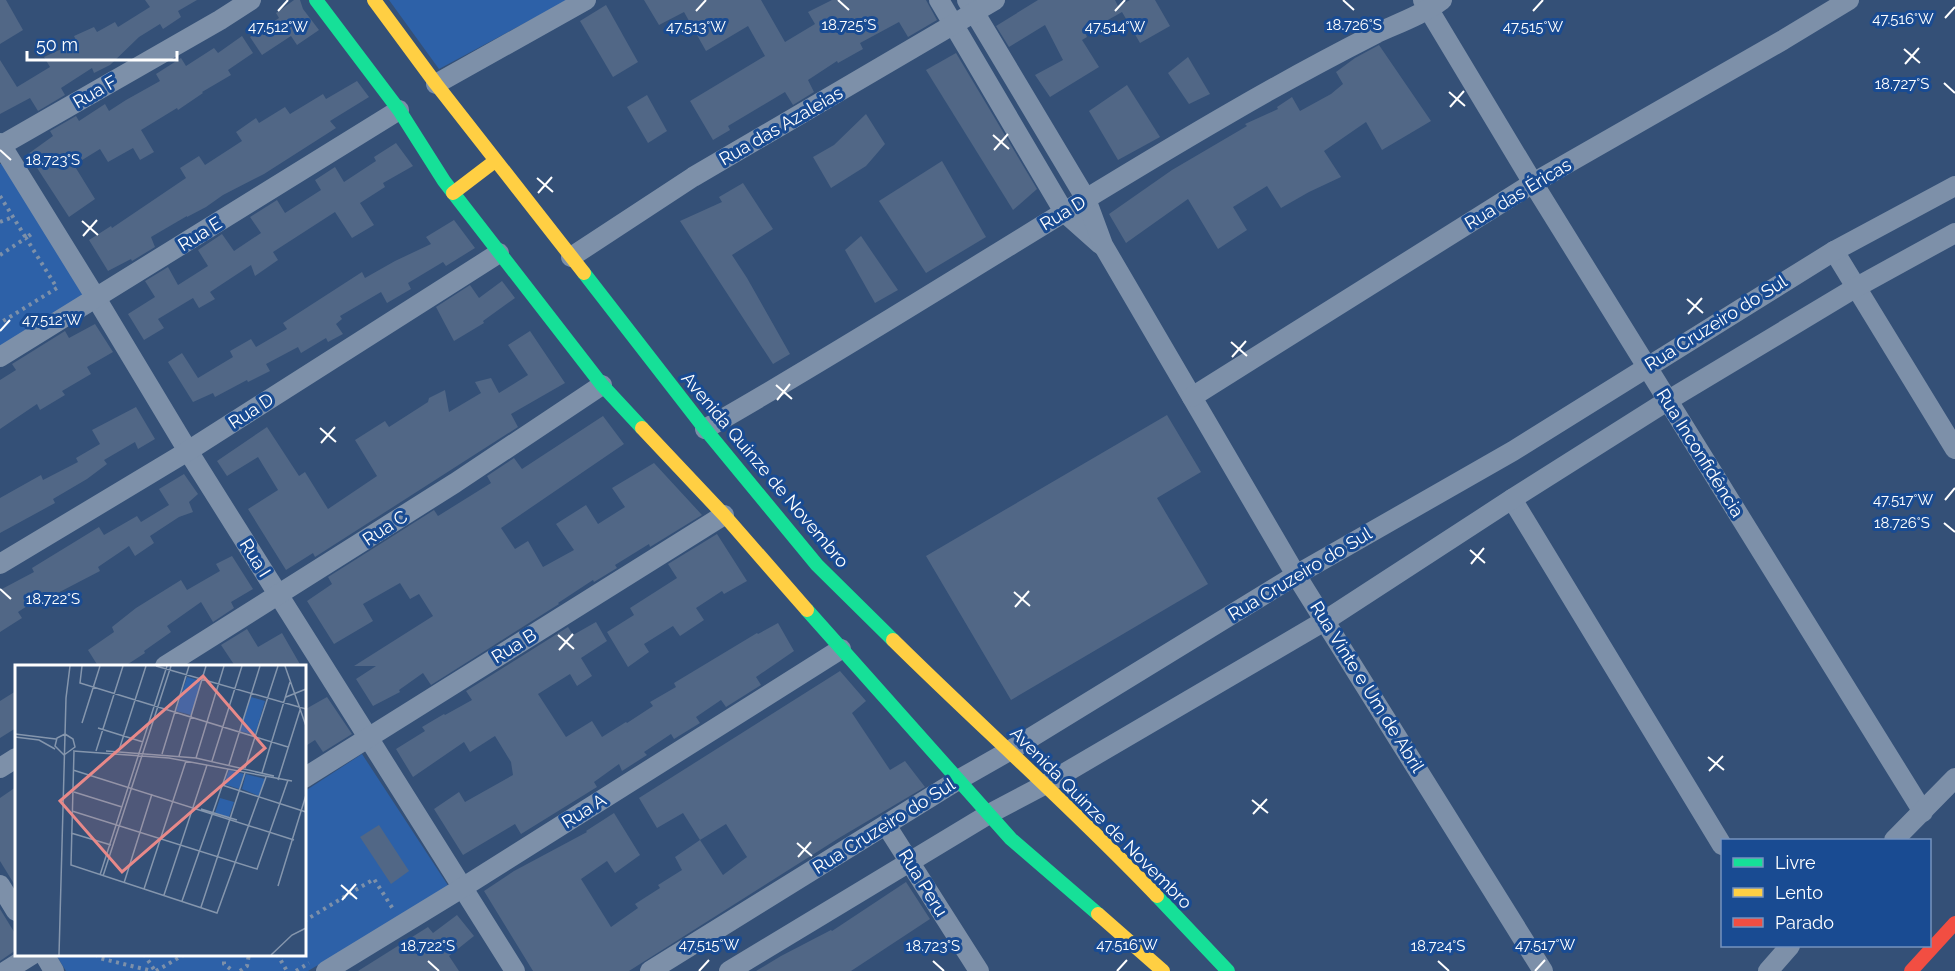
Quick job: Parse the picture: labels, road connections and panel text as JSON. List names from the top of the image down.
{
  "streets": {
    "main road": ["Avenida Quinze de Novembro"],
    "street": [
      "Rua F",
      "Rua das Azaleias",
      "Rua das Éricas",
      "Rua D",
      "Rua E",
      "Rua Cruzeiro do Sul",
      "Rua Inconfidência",
      "Rua C",
      "Rua I",
      "Rua B",
      "Rua Vinte e Um de Abril",
      "Rua A",
      "Rua Peru"
    ]
  },
  "crossings": [
    ["Rua F", "Rua I"],
    ["Rua das Azaleias", "Avenida Quinze de Novembro"],
    ["Rua das Azaleias", "Rua Vinte e Um de Abril"],
    ["Rua das Éricas", "Rua Inconfidência"],
    ["Rua das Éricas", "Rua Vinte e Um de Abril"],
    ["Rua D", "Rua Inconfidência"],
    ["Rua D", "Avenida Quinze de Novembro"],
    ["Rua D", "Rua I"],
    ["Rua D", "Rua Vinte e Um de Abril"],
    ["Rua E", "Rua I"],
    ["Rua Cruzeiro do Sul", "Rua Inconfidência"],
    ["Rua Cruzeiro do Sul", "Avenida Quinze de Novembro"],
    ["Rua Cruzeiro do Sul", "Rua Vinte e Um de Abril"],
    ["Rua Cruzeiro do Sul", "Rua Peru"],
    ["Rua C", "Rua I"],
    ["Rua I", "Rua B"],
    ["Rua I", "Rua A"]
  ],
  "legend": ["Livre", "Lento", "Parado"],
  "scale_bar": "50 m",
  "coordinates": [
    "47.516°W",
    "18.725°S",
    "18.726°S",
    "47.512°W",
    "47.513°W",
    "47.514°W",
    "47.515°W",
    "18.727°S",
    "18.723°S",
    "47.517°W",
    "18.722°S",
    "18.724°S"
  ]
}
